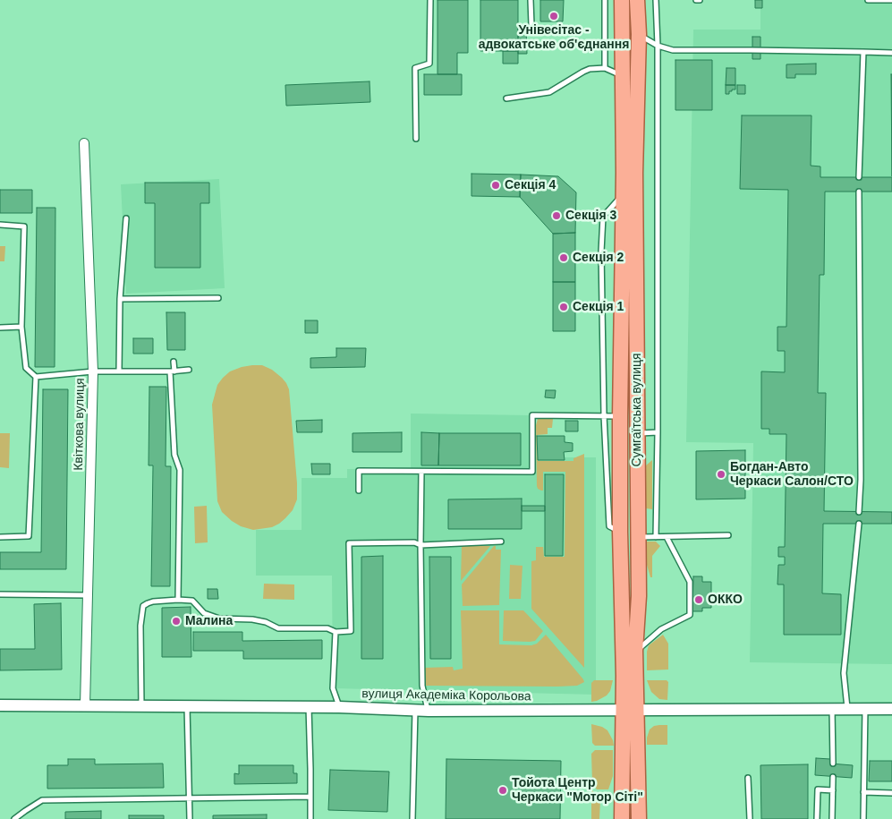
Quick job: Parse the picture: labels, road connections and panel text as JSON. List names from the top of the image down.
{
  "streets": {
    "main road": ["Сумгаїтська вулиця"],
    "street": ["Квіткова вулиця", "вулиця Академіка Корольова"]
  },
  "crossings": [
    ["Сумгаїтська вулиця", "вулиця Академіка Корольова"],
    ["Квіткова вулиця", "вулиця Академіка Корольова"]
  ],
  "places": [
    "Унівесітас - адвокатське об'єднання",
    "Секція 4",
    "Секція 3",
    "Секція 2",
    "Секція 1",
    "Богдан-Авто Черкаси Салон/СТО",
    "ОККО",
    "Малина",
    "Тойота Центр Черкаси \"Мотор Сіті\""
  ]
}
